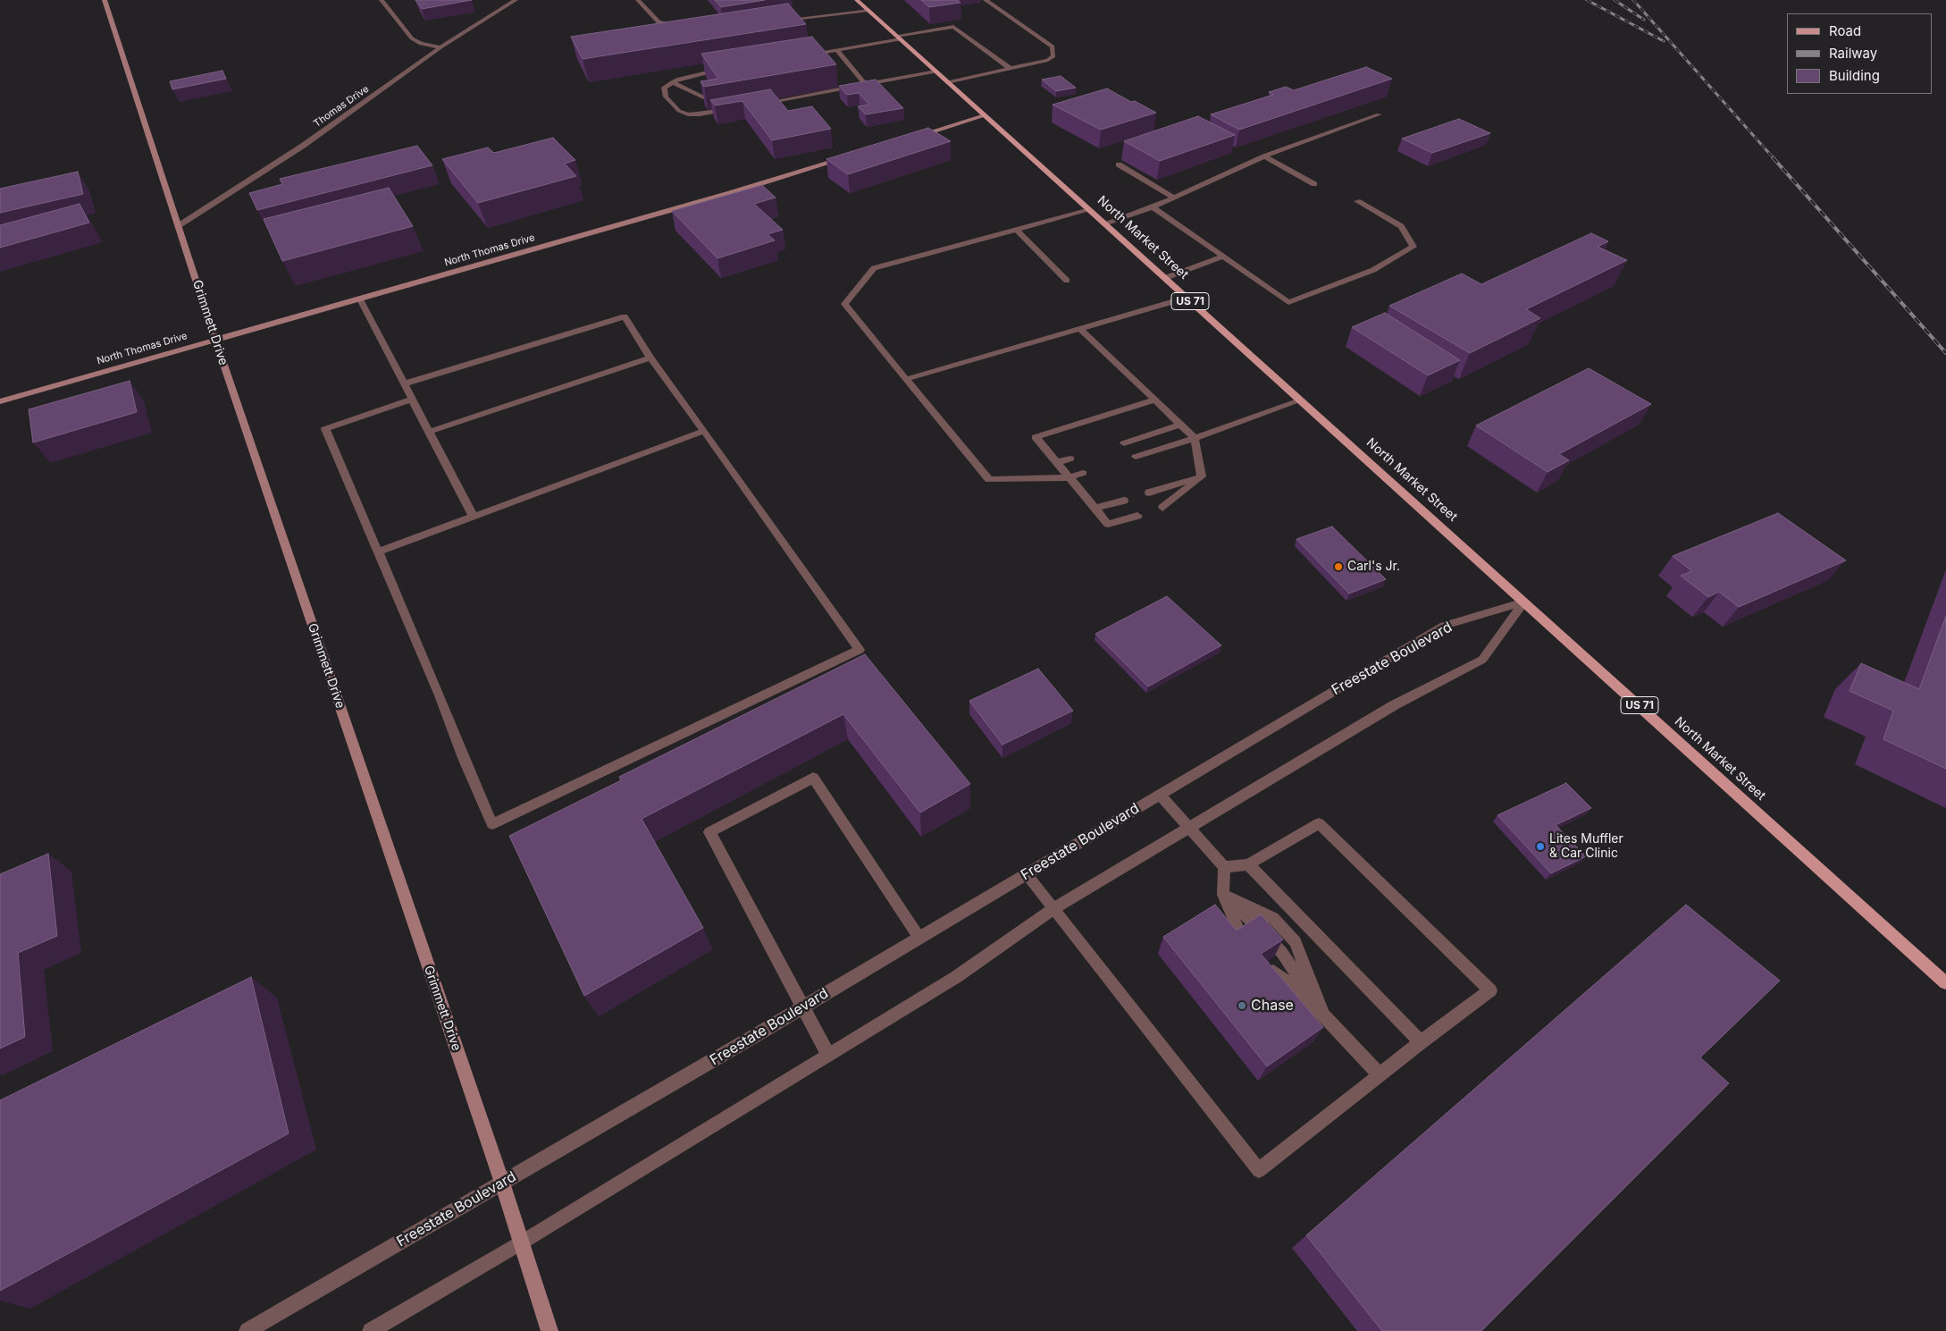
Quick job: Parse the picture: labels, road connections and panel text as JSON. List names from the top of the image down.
{
  "streets": {
    "main road": [
      "North Market Street",
      "North Thomas Drive",
      "US 71",
      "Grimmett Drive"
    ],
    "street": ["Thomas Drive", "Freestate Boulevard"]
  },
  "crossings": [
    ["Thomas Drive", "Grimmett Drive"],
    ["North Market Street", "Freestate Boulevard"],
    ["North Thomas Drive", "Grimmett Drive"],
    ["Grimmett Drive", "Freestate Boulevard"]
  ],
  "places": ["Carl's Jr.", "Lites Muffler & Car Clinic", "Chase"],
  "legend": ["Road", "Railway", "Building"]
}
